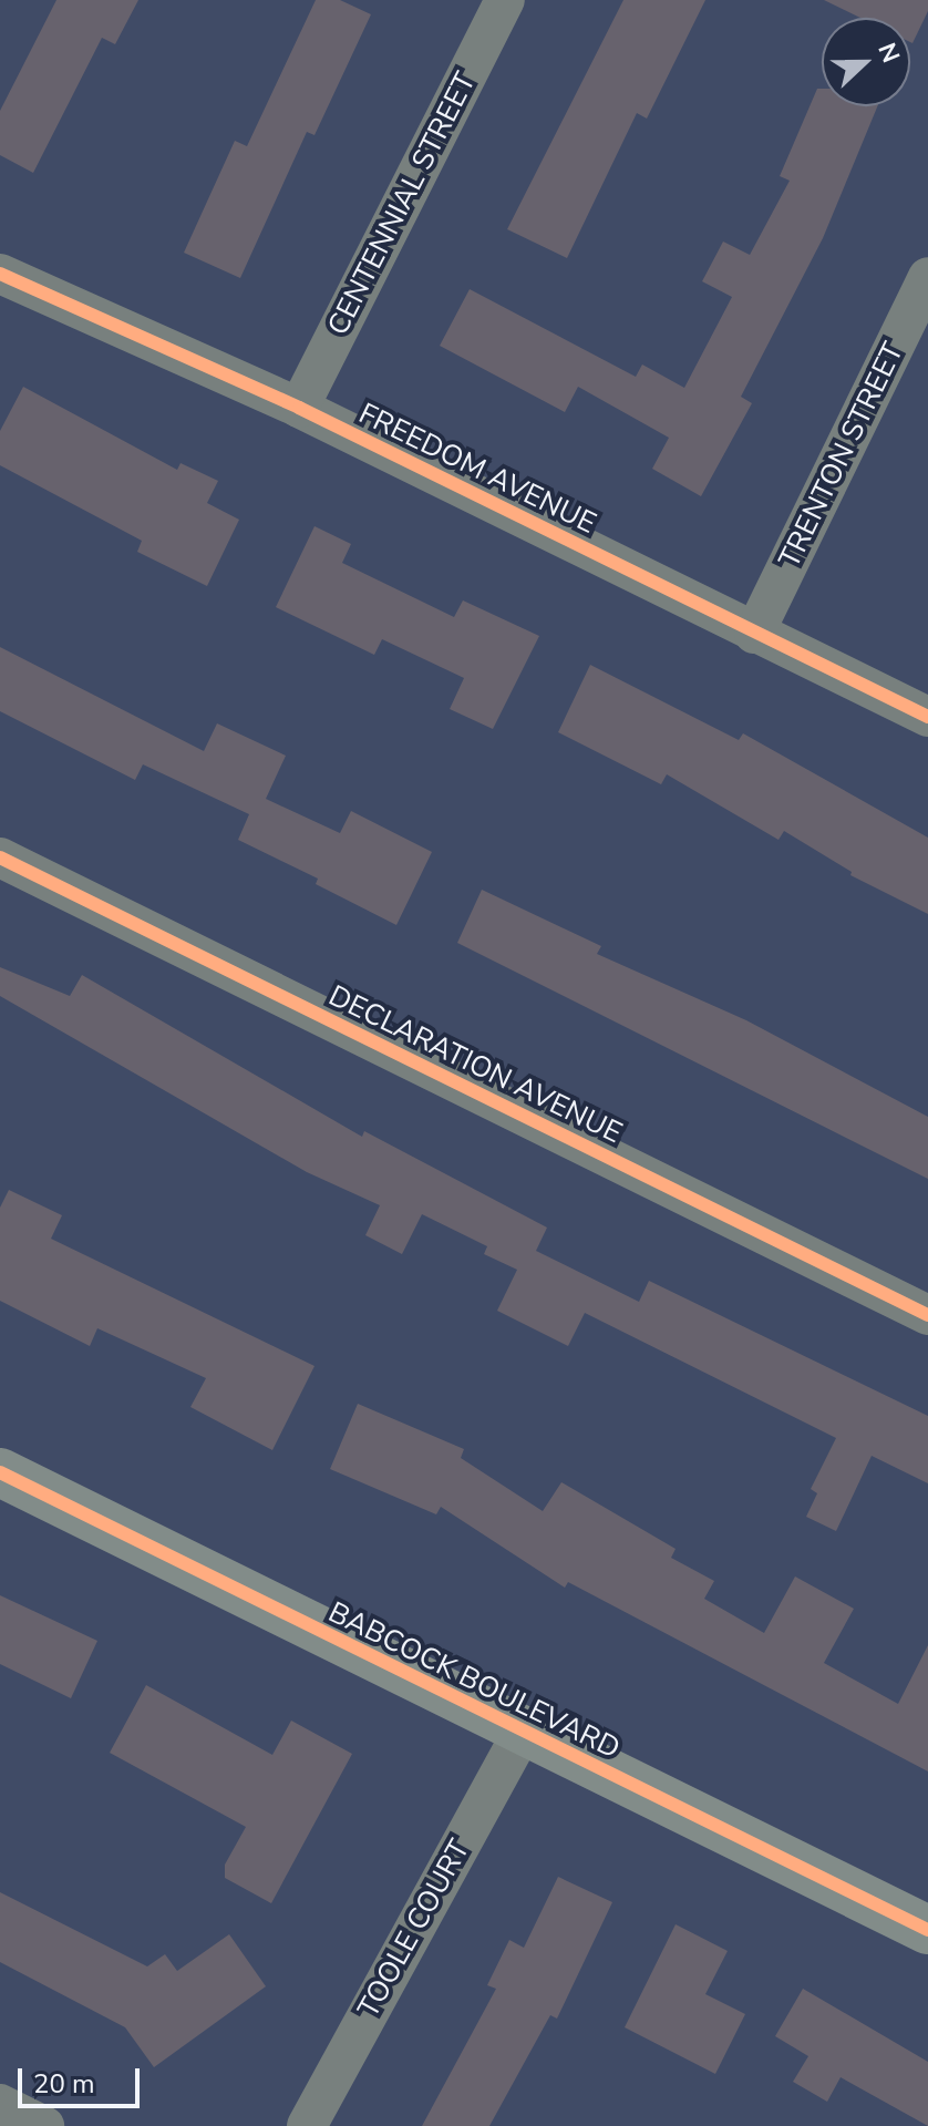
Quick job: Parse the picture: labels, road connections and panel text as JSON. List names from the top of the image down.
{
  "streets": {
    "street": [
      "CENTENNIAL STREET",
      "TRENTON STREET",
      "FREEDOM AVENUE",
      "DECLARATION AVENUE",
      "BABCOCK BOULEVARD",
      "TOOLE COURT"
    ]
  },
  "crossings": [
    ["CENTENNIAL STREET", "FREEDOM AVENUE"],
    ["TRENTON STREET", "FREEDOM AVENUE"],
    ["BABCOCK BOULEVARD", "TOOLE COURT"]
  ],
  "scale_bar": "20 m",
  "north": "right"
}
